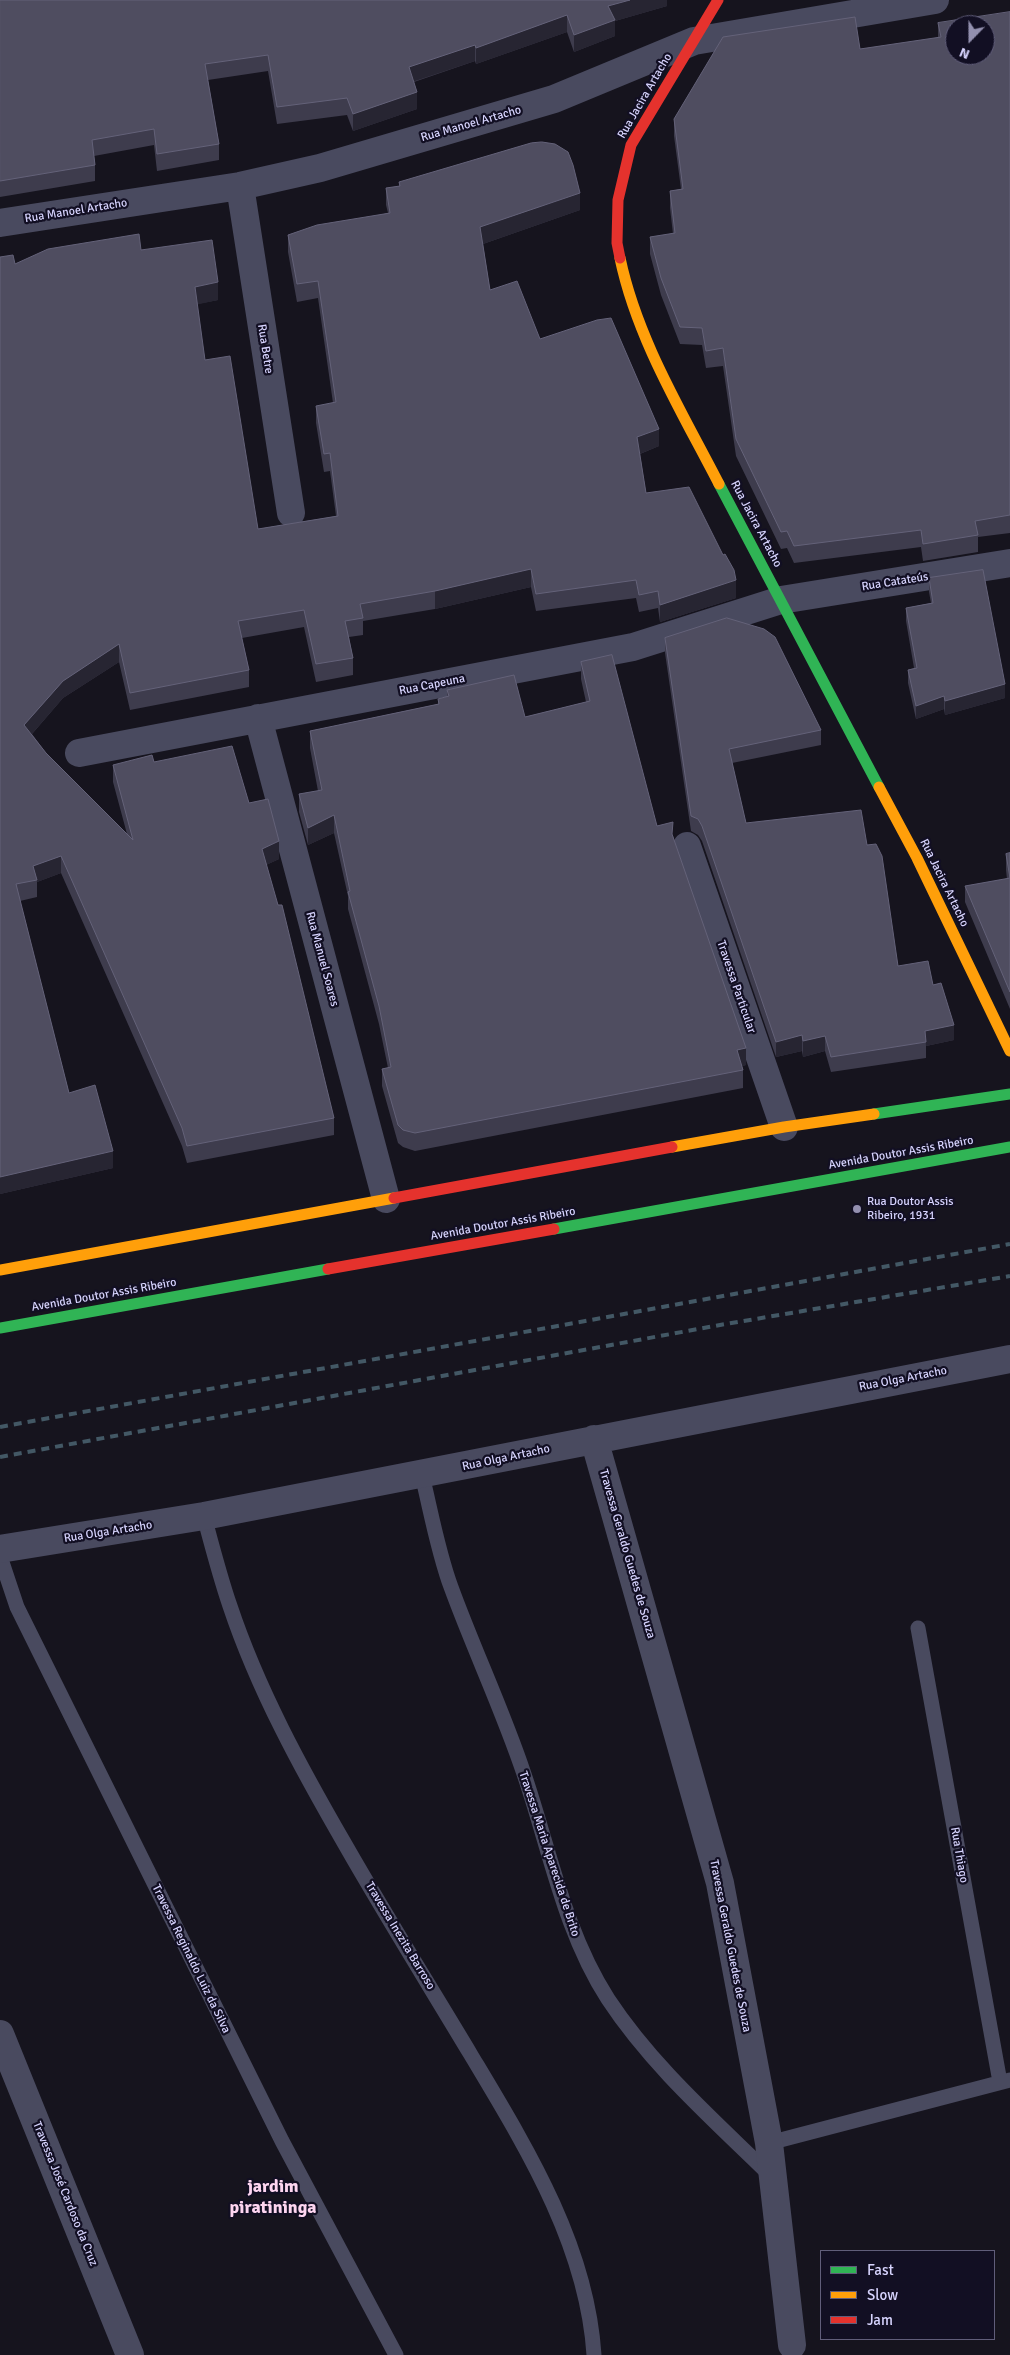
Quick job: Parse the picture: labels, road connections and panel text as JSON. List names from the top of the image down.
{
  "streets": {
    "main road": ["Rua Jacira Artacho", "Avenida Doutor Assis Ribeiro"],
    "street": [
      "Rua Manoel Artacho",
      "Rua Betre",
      "Rua Catateús",
      "Rua Capeuna",
      "Rua Manuel Soares",
      "Travessa Particular",
      "Rua Olga Artacho",
      "Travessa Geraldo Guedes de Souza",
      "Travessa José Cardoso da Cruz"
    ],
    "lane": [
      "Travessa Maria Aparecida de Brito",
      "Rua Thiago",
      "Travessa Inezita Barroso",
      "Travessa Reginaldo Luiz da Silva"
    ]
  },
  "crossings": [
    ["Rua Jacira Artacho", "Rua Manoel Artacho"],
    ["Rua Jacira Artacho", "Rua Catateús"],
    ["Rua Jacira Artacho", "Rua Capeuna"],
    ["Rua Manoel Artacho", "Rua Betre"],
    ["Rua Catateús", "Rua Capeuna"],
    ["Rua Capeuna", "Rua Manuel Soares"],
    ["Rua Olga Artacho", "Travessa Geraldo Guedes de Souza"],
    ["Rua Olga Artacho", "Travessa Maria Aparecida de Brito"],
    ["Rua Olga Artacho", "Travessa Inezita Barroso"],
    ["Travessa Geraldo Guedes de Souza", "Travessa Maria Aparecida de Brito"]
  ],
  "districts": ["jardim piratininga"],
  "places": ["Rua Doutor Assis Ribeiro, 1931"],
  "legend": ["Fast", "Slow", "Jam"],
  "north": "bottom"
}
